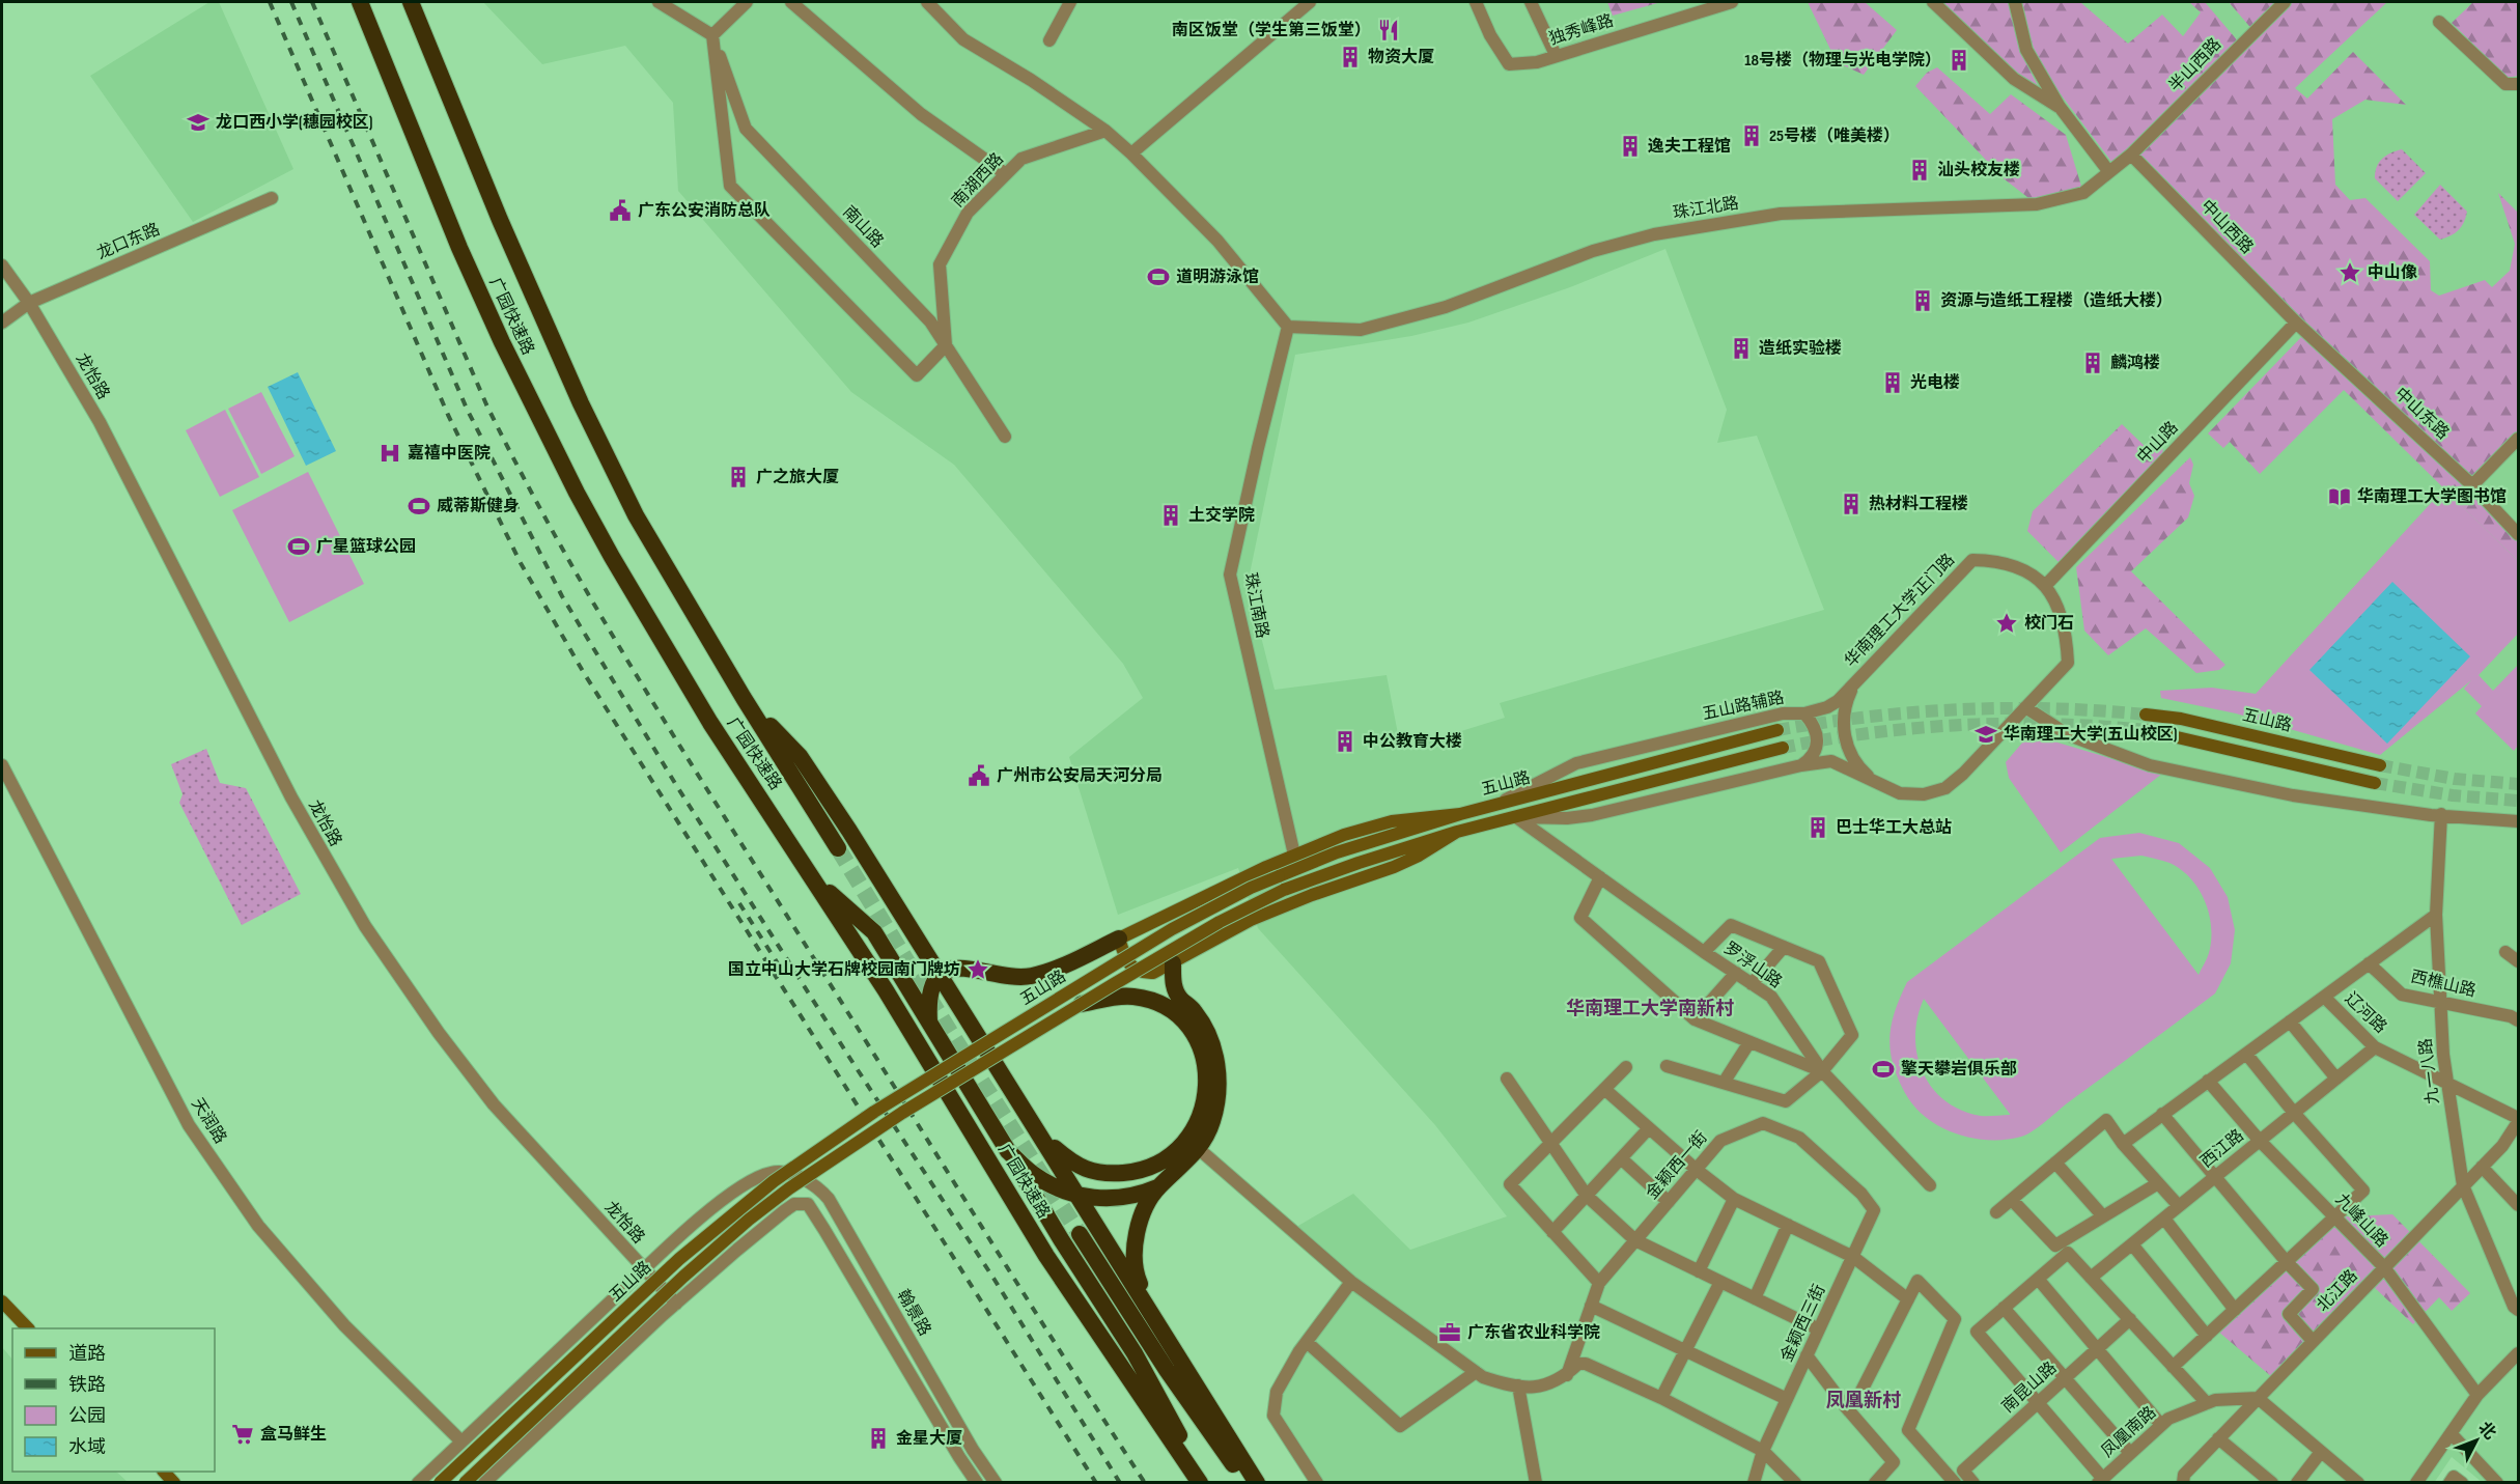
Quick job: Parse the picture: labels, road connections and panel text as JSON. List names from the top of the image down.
{
  "streets": {
    "highway": ["广园快速路"],
    "main road": ["五山路"],
    "street": [
      "独秀峰路",
      "半山西路",
      "南湖西路",
      "珠江北路",
      "南山路",
      "中山西路",
      "龙口东路",
      "龙怡路",
      "中山东路",
      "中山路",
      "珠江南路",
      "华南理工大学正门路",
      "五山路辅路",
      "罗浮山路",
      "西樵山路",
      "辽河路",
      "九一八路",
      "天润路",
      "西江路",
      "金颖西一街",
      "九峰山路",
      "北江路",
      "翰景路",
      "金颖西三街",
      "南昆山路",
      "凤凰南路"
    ]
  },
  "crossings": [
    ["半山西路", "珠江北路"],
    ["半山西路", "中山西路"],
    ["南湖西路", "南山路"],
    ["珠江北路", "中山西路"],
    ["珠江北路", "珠江南路"],
    ["中山西路", "中山东路"],
    ["中山西路", "中山路"],
    ["龙口东路", "龙怡路"],
    ["龙怡路", "翰景路"],
    ["中山东路", "中山路"],
    ["中山路", "华南理工大学正门路"],
    ["华南理工大学正门路", "五山路辅路"],
    ["五山路辅路", "五山路"],
    ["五山路", "罗浮山路"],
    ["西樵山路", "九一八路"],
    ["辽河路", "九一八路"],
    ["辽河路", "西江路"],
    ["辽河路", "北江路"],
    ["九一八路", "北江路"],
    ["西江路", "九峰山路"],
    ["金颖西一街", "金颖西三街"],
    ["九峰山路", "北江路"],
    ["北江路", "凤凰南路"]
  ],
  "districts": ["华南理工大学南新村", "凤凰新村"],
  "places": {
    "restaurant": ["南区饭堂（学生第三饭堂）"],
    "building": [
      "物资大厦",
      "18号楼（物理与光电学院）",
      "25号楼（唯美楼）",
      "逸夫工程馆",
      "汕头校友楼",
      "资源与造纸工程楼（造纸大楼）",
      "造纸实验楼",
      "麟鸿楼",
      "光电楼",
      "广之旅大厦",
      "热材料工程楼",
      "土交学院",
      "中公教育大楼",
      "巴士华工大总站",
      "金星大厦"
    ],
    "school or university": ["龙口西小学(穗园校区)", "华南理工大学(五山校区)"],
    "public building": ["广东公安消防总队", "广州市公安局天河分局"],
    "place": ["中山像", "校门石", "国立中山大学石牌校园南门牌坊"],
    "sports": [
      "道明游泳馆",
      "威蒂斯健身",
      "广星篮球公园",
      "擎天攀岩俱乐部"
    ],
    "hospital": ["嘉禧中医院"],
    "library": ["华南理工大学图书馆"],
    "office": ["广东省农业科学院"],
    "supermarket": ["盒马鲜生"]
  },
  "legend": [
    "道路",
    "铁路",
    "公园",
    "水域"
  ],
  "north": "top right"
}
